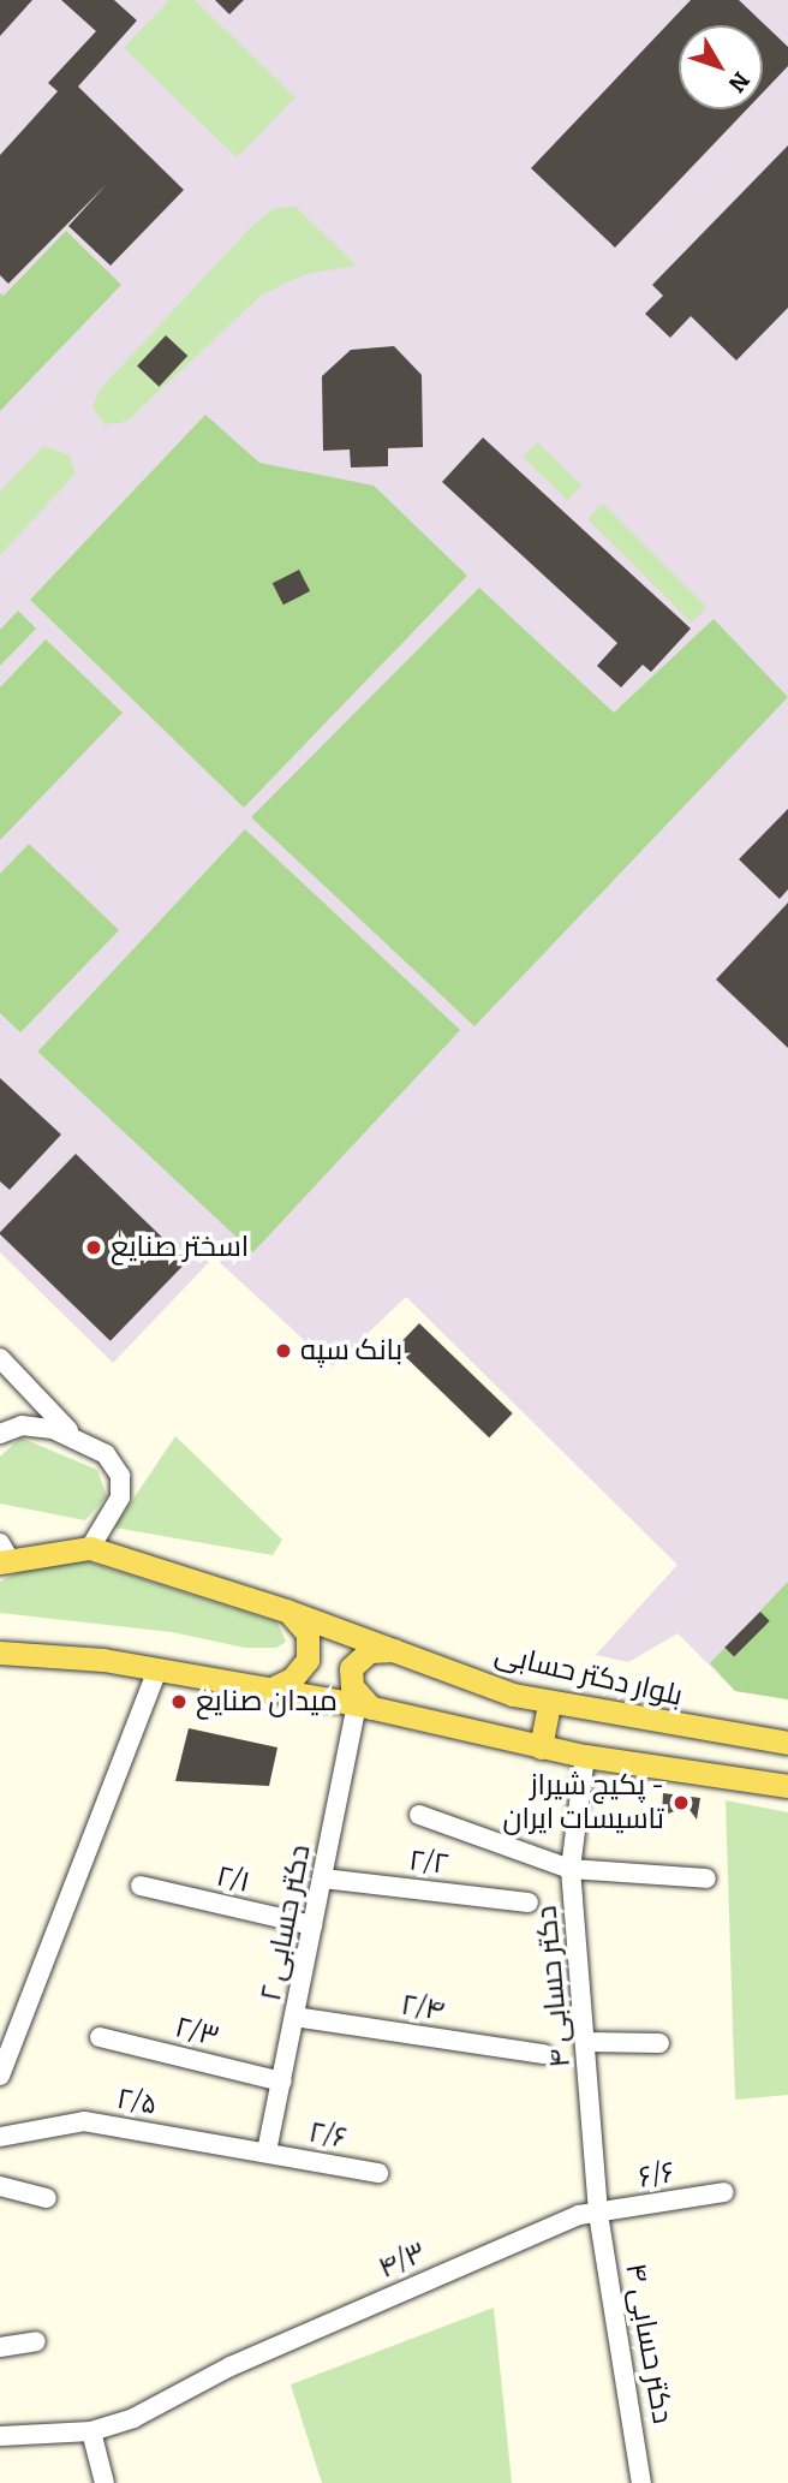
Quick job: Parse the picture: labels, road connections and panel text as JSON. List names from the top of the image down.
{
  "streets": {
    "main road": ["بلوار دکتر حسابی"],
    "street": [
      "۲/۲",
      "۲/۱",
      "دکتر حسابی ۲",
      "دکتر حسابی ۴",
      "۲/۴",
      "۲/۳",
      "۲/۵",
      "۲/۶",
      "۶/۶",
      "۴/۳",
      "۴ دکتر حسابی"
    ]
  },
  "crossings": [
    ["۲/۲", "دکتر حسابی ۲"],
    ["۲/۱", "دکتر حسابی ۲"],
    ["دکتر حسابی ۲", "۲/۴"],
    ["دکتر حسابی ۲", "۲/۳"],
    ["دکتر حسابی ۲", "۲/۵"],
    ["دکتر حسابی ۲", "۲/۶"],
    ["دکتر حسابی ۴", "۶/۶"],
    ["دکتر حسابی ۴", "۴/۳"],
    ["دکتر حسابی ۴", "۴ دکتر حسابی"],
    ["۲/۵", "۲/۶"],
    ["۶/۶", "۴/۳"],
    ["۶/۶", "۴ دکتر حسابی"],
    ["۴/۳", "۴ دکتر حسابی"]
  ],
  "places": [
    "اسختر صنایع",
    "بانک سپه",
    "میدان صنایع",
    "پکیج شیراز - تاسیسات ایران"
  ],
  "north": "bottom right"
}
